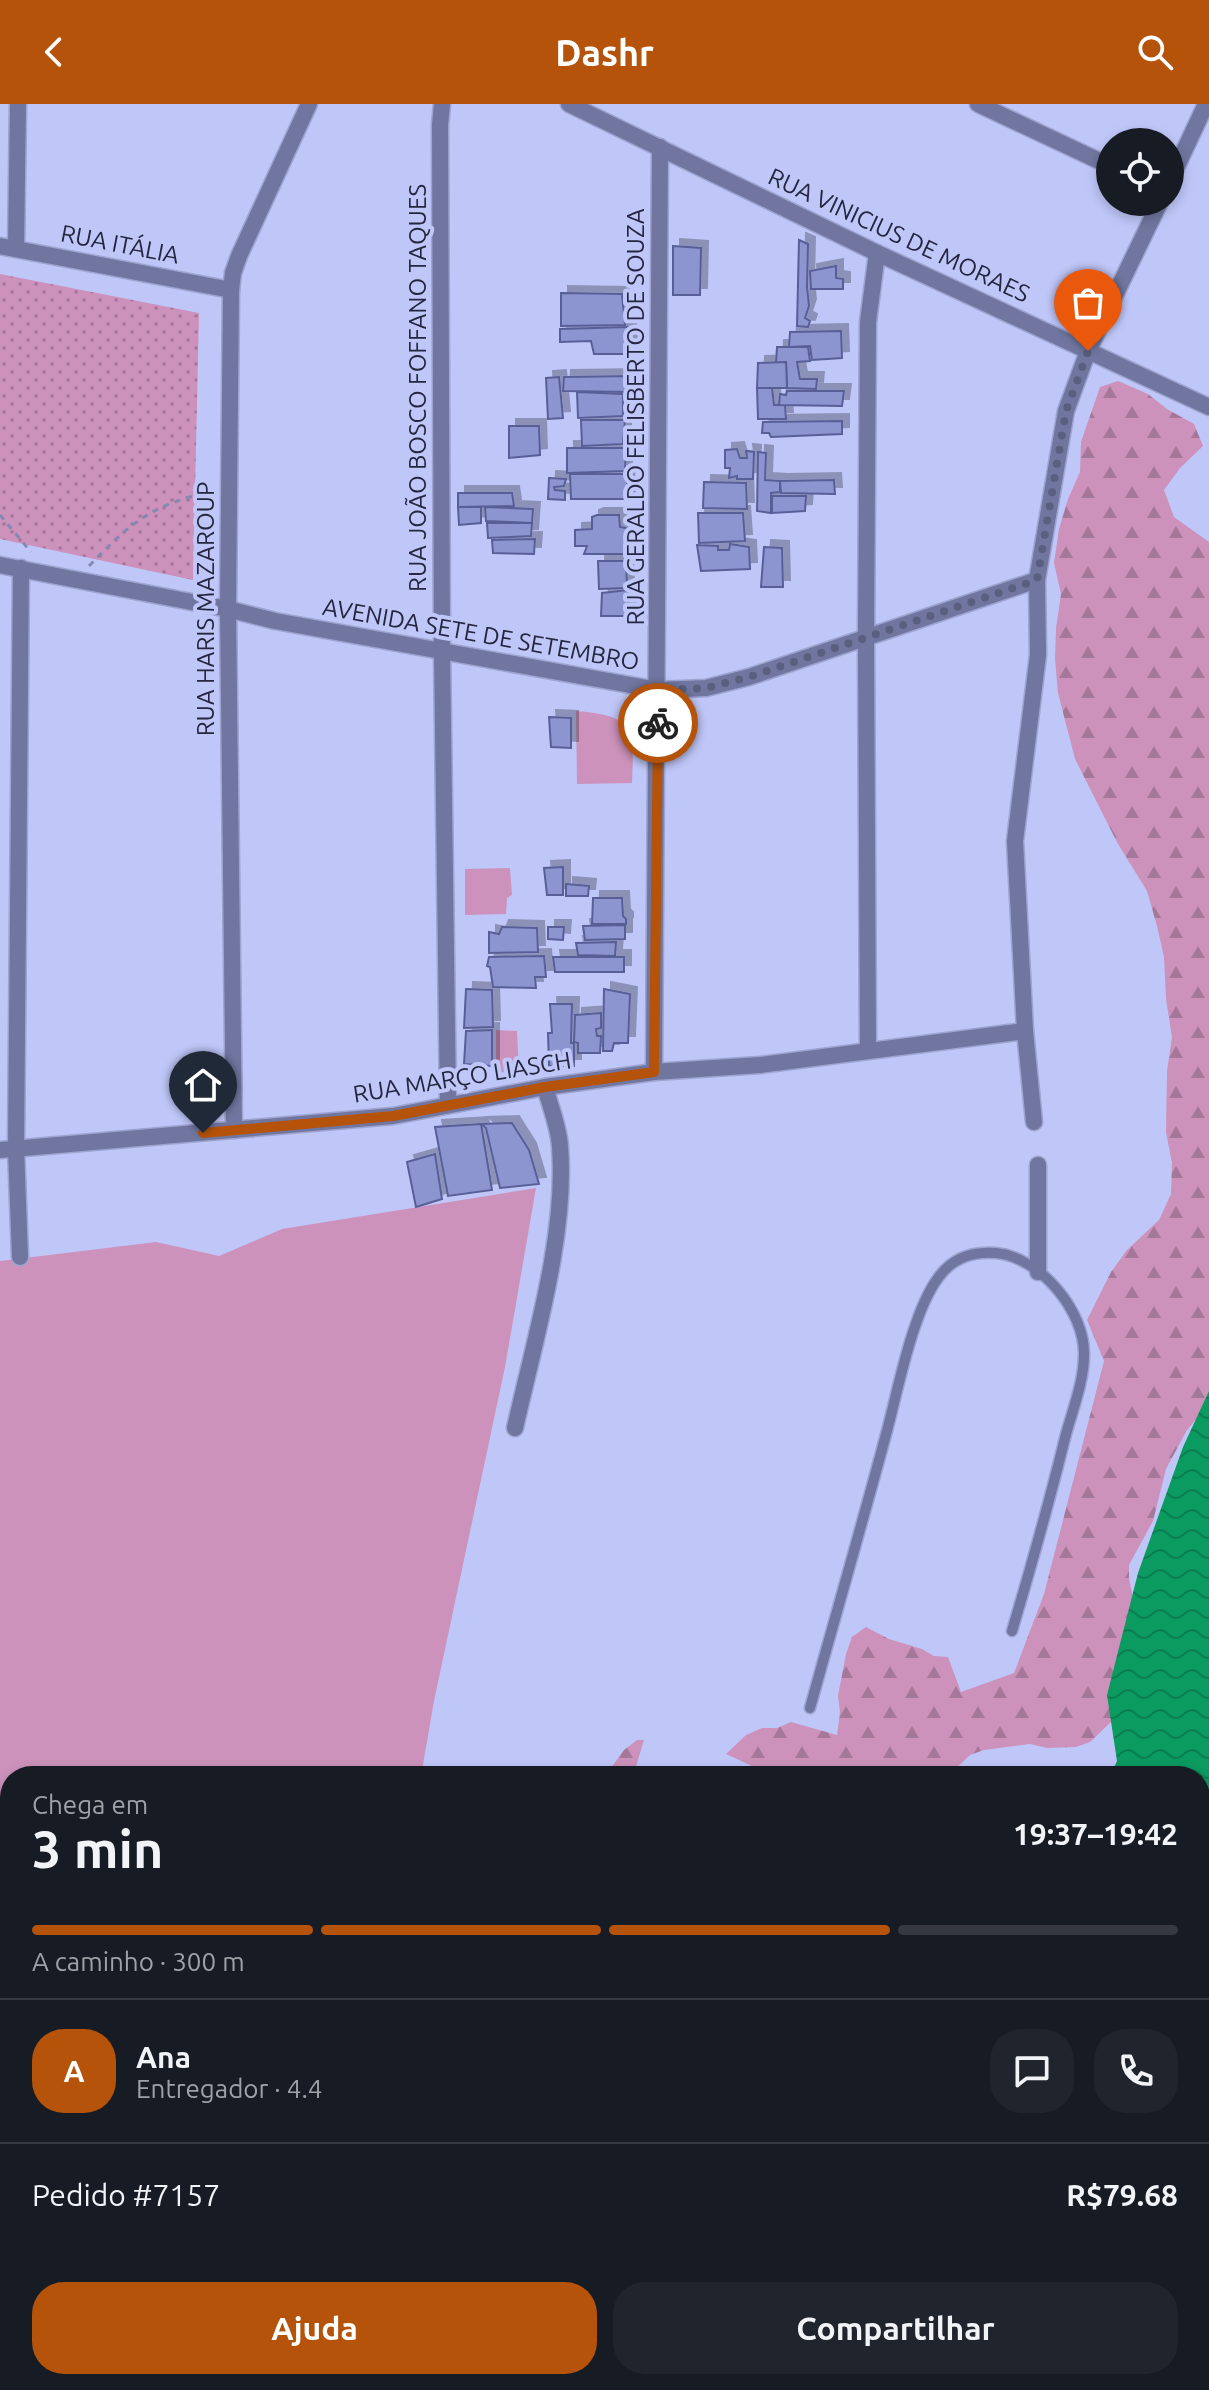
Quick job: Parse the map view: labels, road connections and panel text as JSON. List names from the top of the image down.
{
  "streets": {
    "street": [
      "RUA VINICIUS DE MORAES",
      "RUA ITÁLIA",
      "RUA JOÃO BOSCO FOFFANO TAQUES",
      "RUA GERALDO FELISBERTO DE SOUZA",
      "RUA HARIS MAZAROUP",
      "AVENIDA SETE DE SETEMBRO",
      "RUA MARÇO LIASCH"
    ]
  },
  "crossings": [
    ["RUA VINICIUS DE MORAES", "RUA GERALDO FELISBERTO DE SOUZA"],
    ["RUA ITÁLIA", "RUA HARIS MAZAROUP"],
    ["RUA JOÃO BOSCO FOFFANO TAQUES", "AVENIDA SETE DE SETEMBRO"],
    ["RUA JOÃO BOSCO FOFFANO TAQUES", "RUA MARÇO LIASCH"],
    ["RUA GERALDO FELISBERTO DE SOUZA", "AVENIDA SETE DE SETEMBRO"],
    ["RUA GERALDO FELISBERTO DE SOUZA", "RUA MARÇO LIASCH"],
    ["RUA HARIS MAZAROUP", "AVENIDA SETE DE SETEMBRO"],
    ["RUA HARIS MAZAROUP", "RUA MARÇO LIASCH"]
  ],
  "page": {
    "header": "Dashr",
    "heading": ["3 min", "Chega em", "19:37–19:42"],
    "panel": [
      "Ana",
      "Entregador · 4.4",
      "Pedido #7157",
      "R$79.68"
    ],
    "bar": "A caminho · 300 m",
    "round": "A",
    "buttons": ["Ajuda", "Compartilhar"]
  }
}
